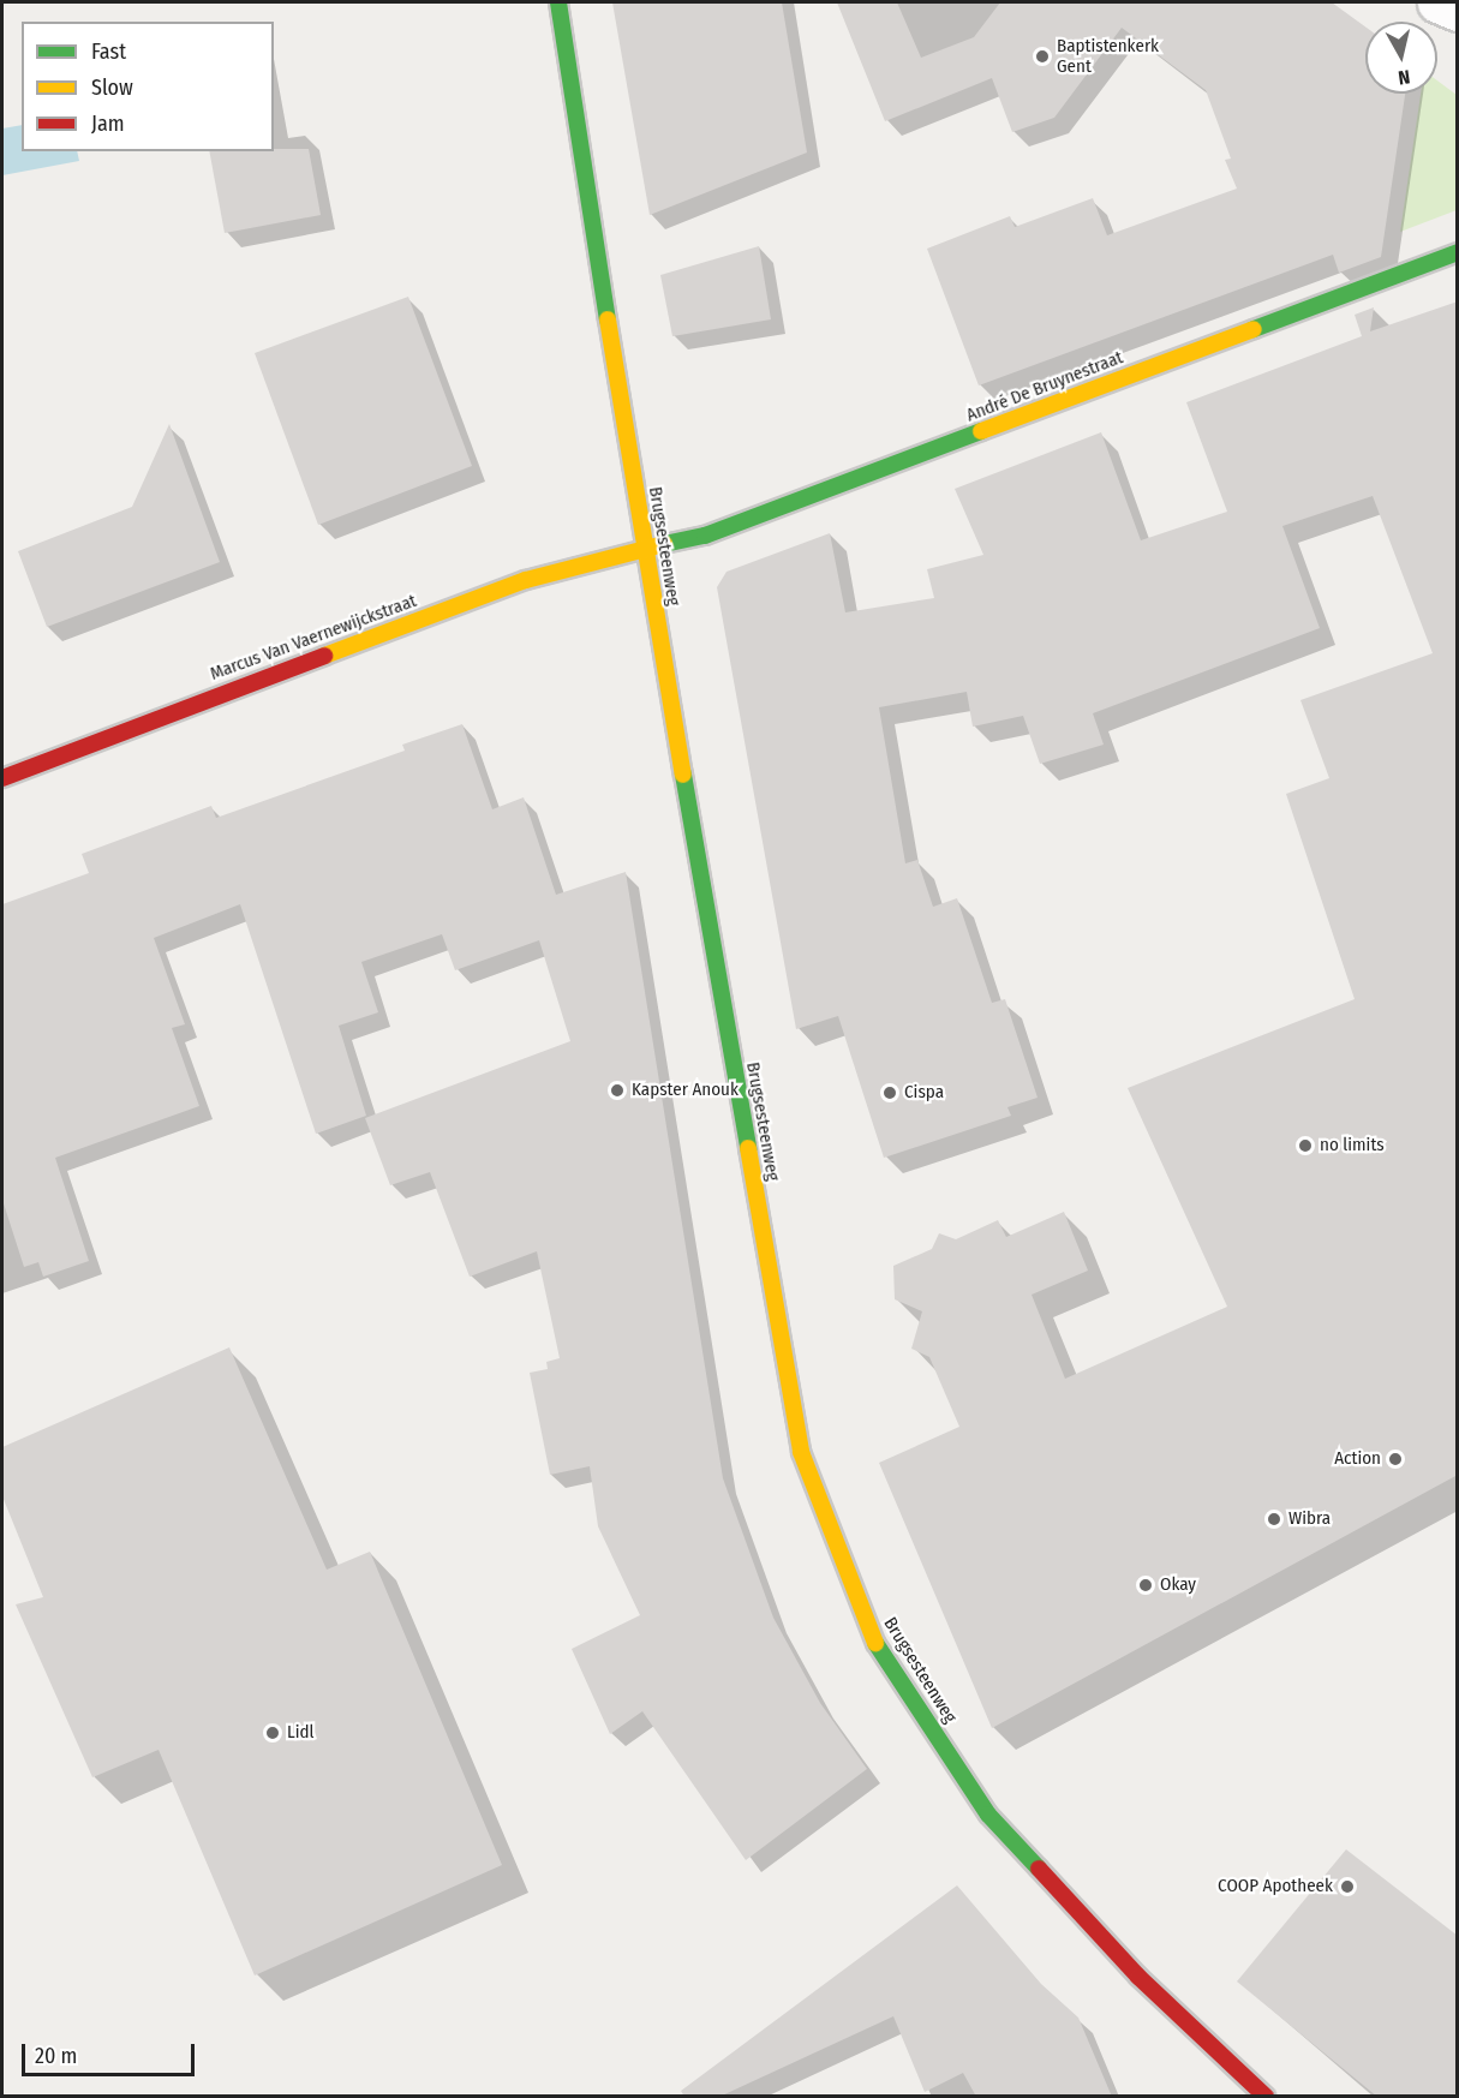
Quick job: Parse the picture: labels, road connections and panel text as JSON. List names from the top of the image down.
{
  "streets": {
    "street": ["André De Bruynestraat", "Brugsesteenweg", "Marcus Van Vaernewijckstraat"]
  },
  "crossings": [
    ["André De Bruynestraat", "Brugsesteenweg"],
    ["André De Bruynestraat", "Marcus Van Vaernewijckstraat"],
    ["Brugsesteenweg", "Marcus Van Vaernewijckstraat"]
  ],
  "places": [
    "Baptistenkerk Gent",
    "Kapster Anouk",
    "Cispa",
    "no limits",
    "Action",
    "Wibra",
    "Okay",
    "Lidl",
    "COOP Apotheek"
  ],
  "legend": ["Fast", "Slow", "Jam"],
  "scale_bar": "20 m",
  "north": "bottom"
}
